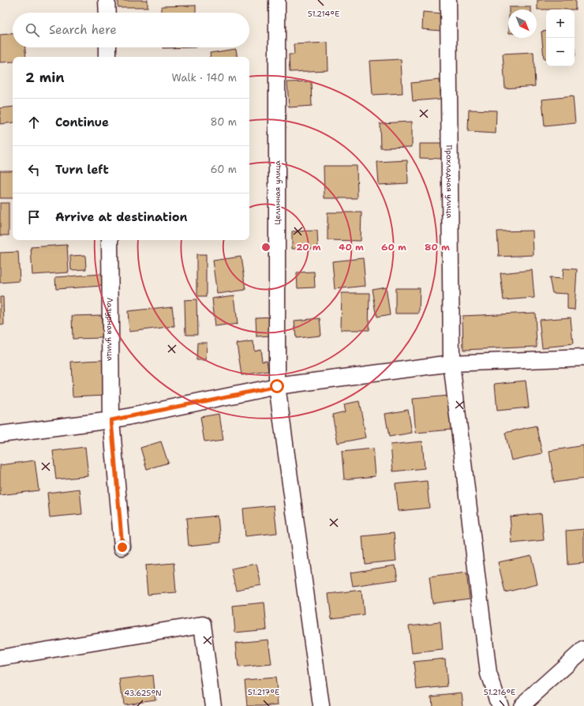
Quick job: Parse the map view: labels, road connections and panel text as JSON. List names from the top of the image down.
{
  "streets": {
    "street": ["Прохладная улица", "Целинная улица", "Лазурная улица"]
  },
  "north": "bottom right",
  "page": {
    "map_buttons": ["+", "−"],
    "search": "Search here",
    "heading": ["2 min", "Walk · 140 m"],
    "list": [
      ["Continue", "80 m"],
      ["Turn left", "60 m"],
      "Arrive at destination"
    ]
  },
  "coordinates": [
    "51.214°E",
    "51.217°E",
    "51.216°E",
    "43.625°N"
  ],
  "rings": [
    "20 m",
    "40 m",
    "60 m",
    "80 m"
  ]
}
